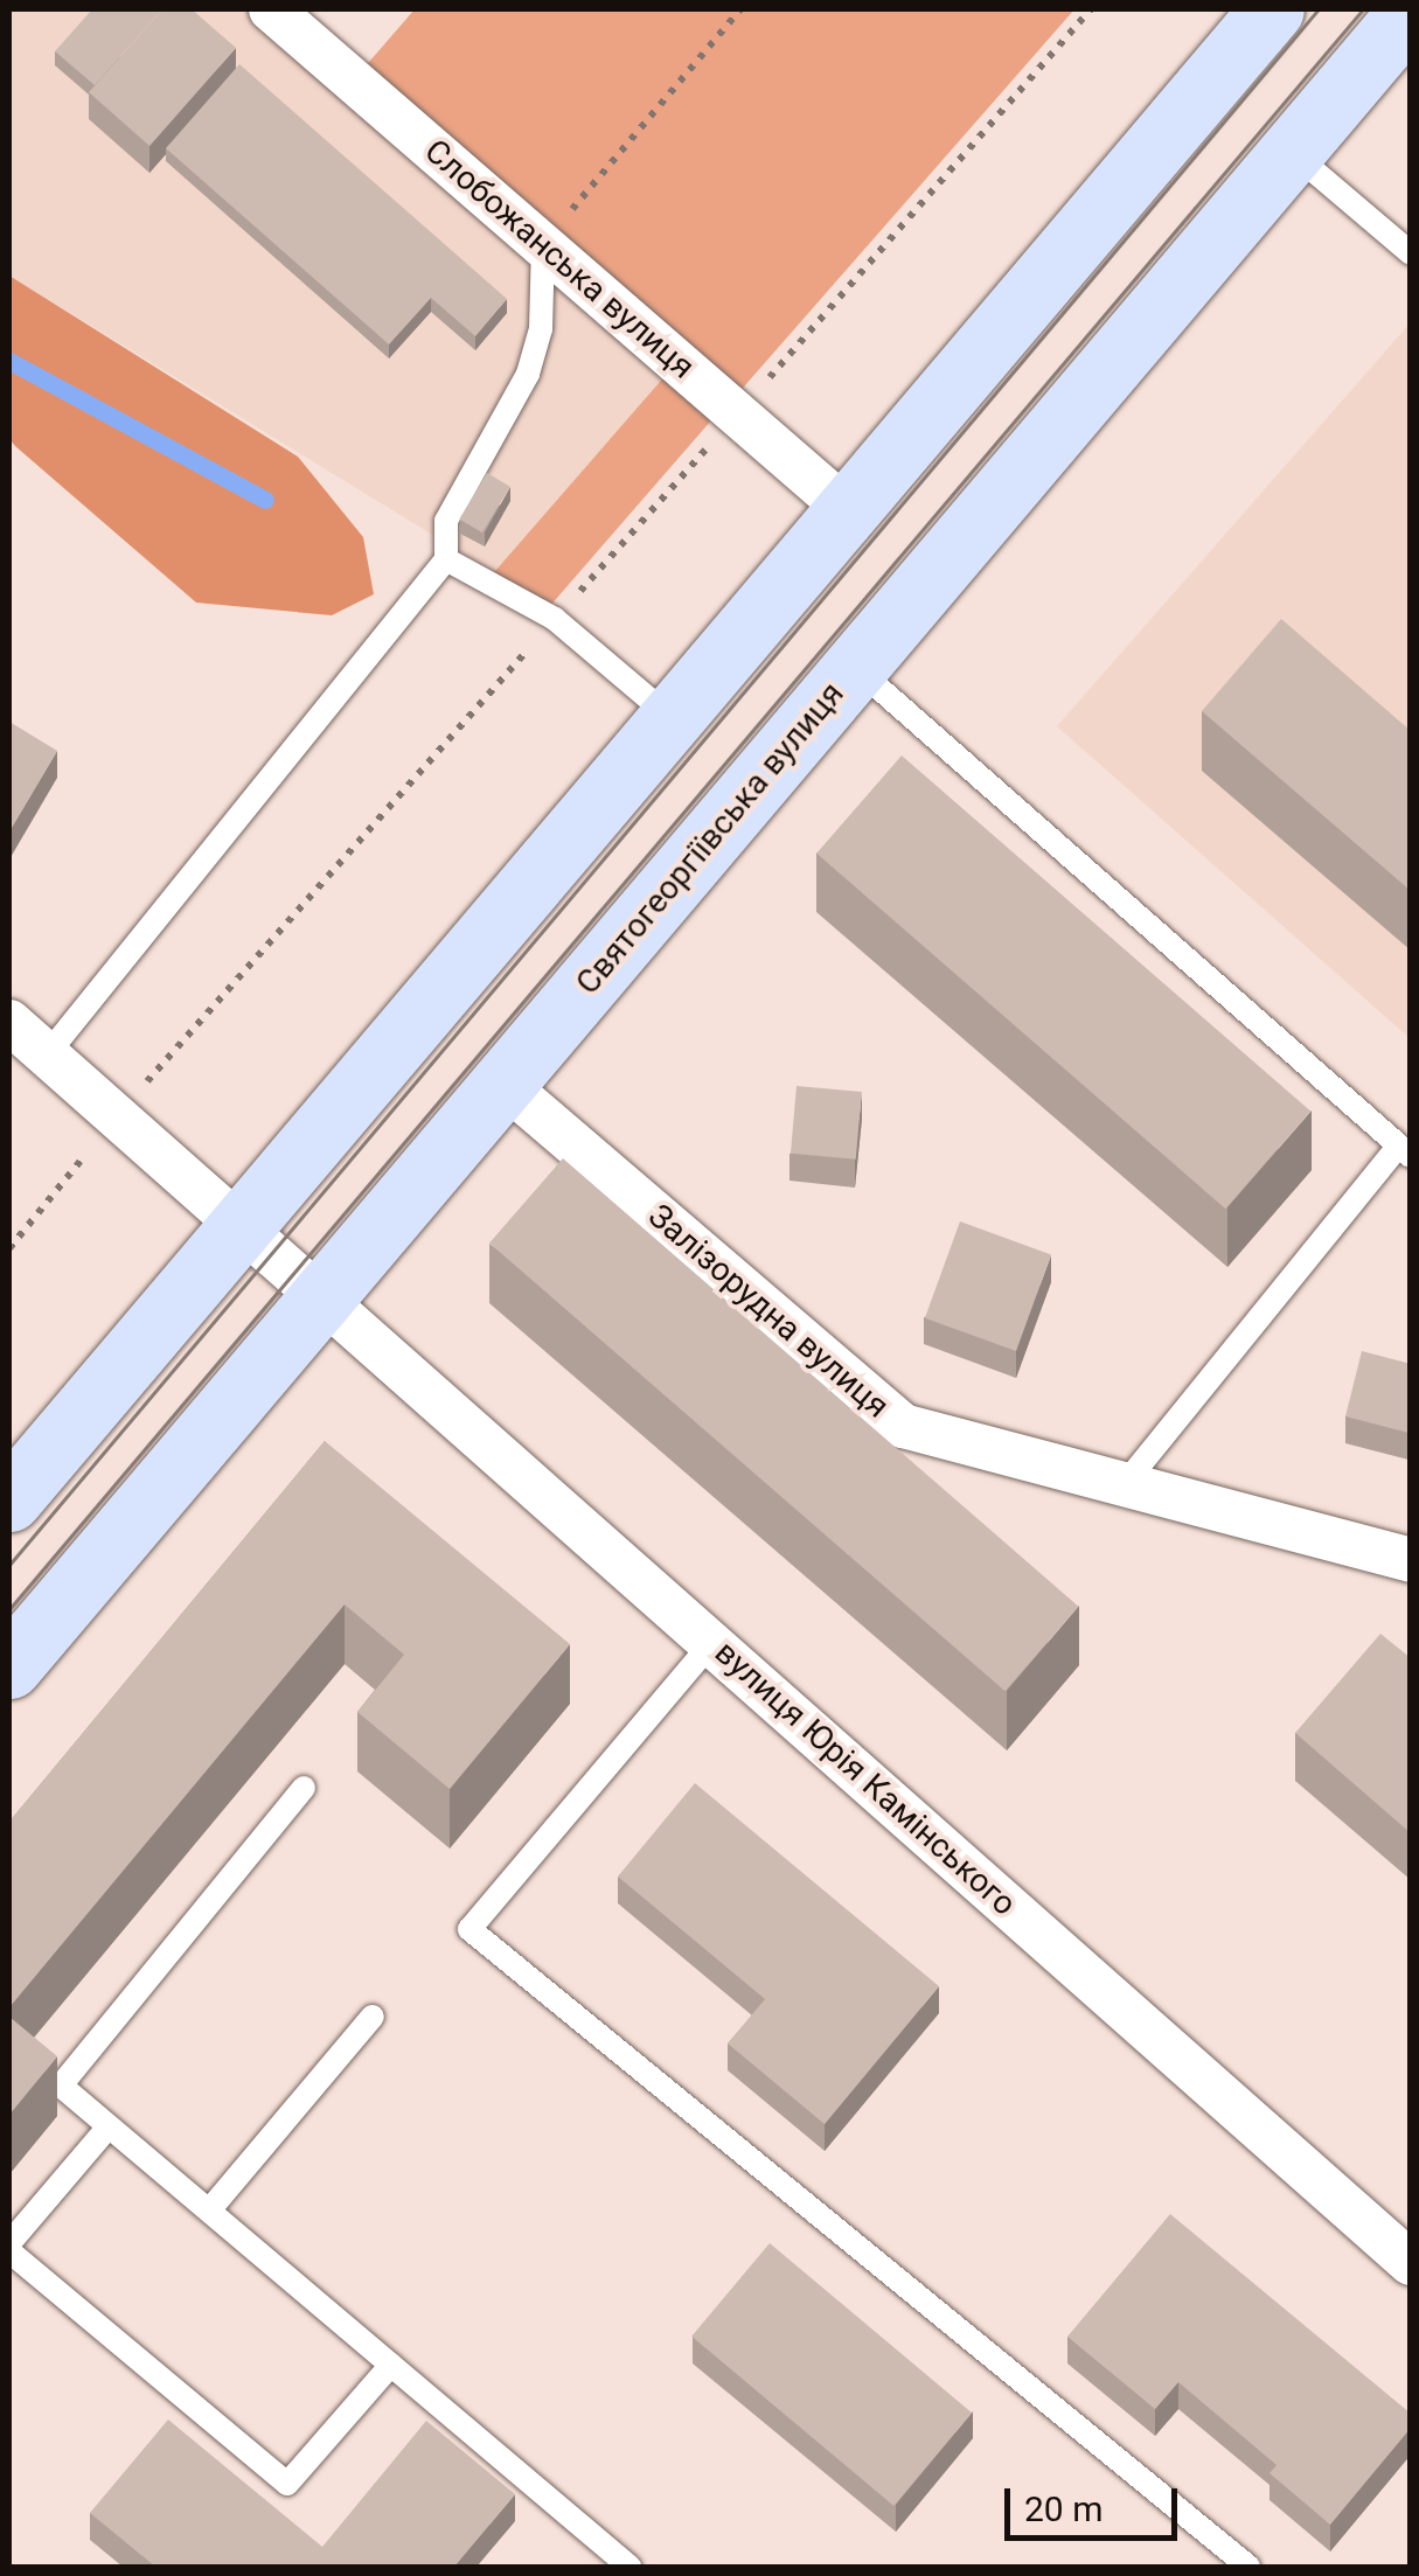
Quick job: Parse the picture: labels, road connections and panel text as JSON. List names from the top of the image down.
{
  "streets": {
    "main road": ["Святогеоргіївська вулиця"],
    "street": ["Слобожанська вулиця", "Залізорудна вулиця", "вулиця Юрія Камінського"]
  },
  "crossings": [
    ["Святогеоргіївська вулиця", "Залізорудна вулиця"],
    ["Святогеоргіївська вулиця", "вулиця Юрія Камінського"]
  ],
  "scale_bar": "20 m"
}
